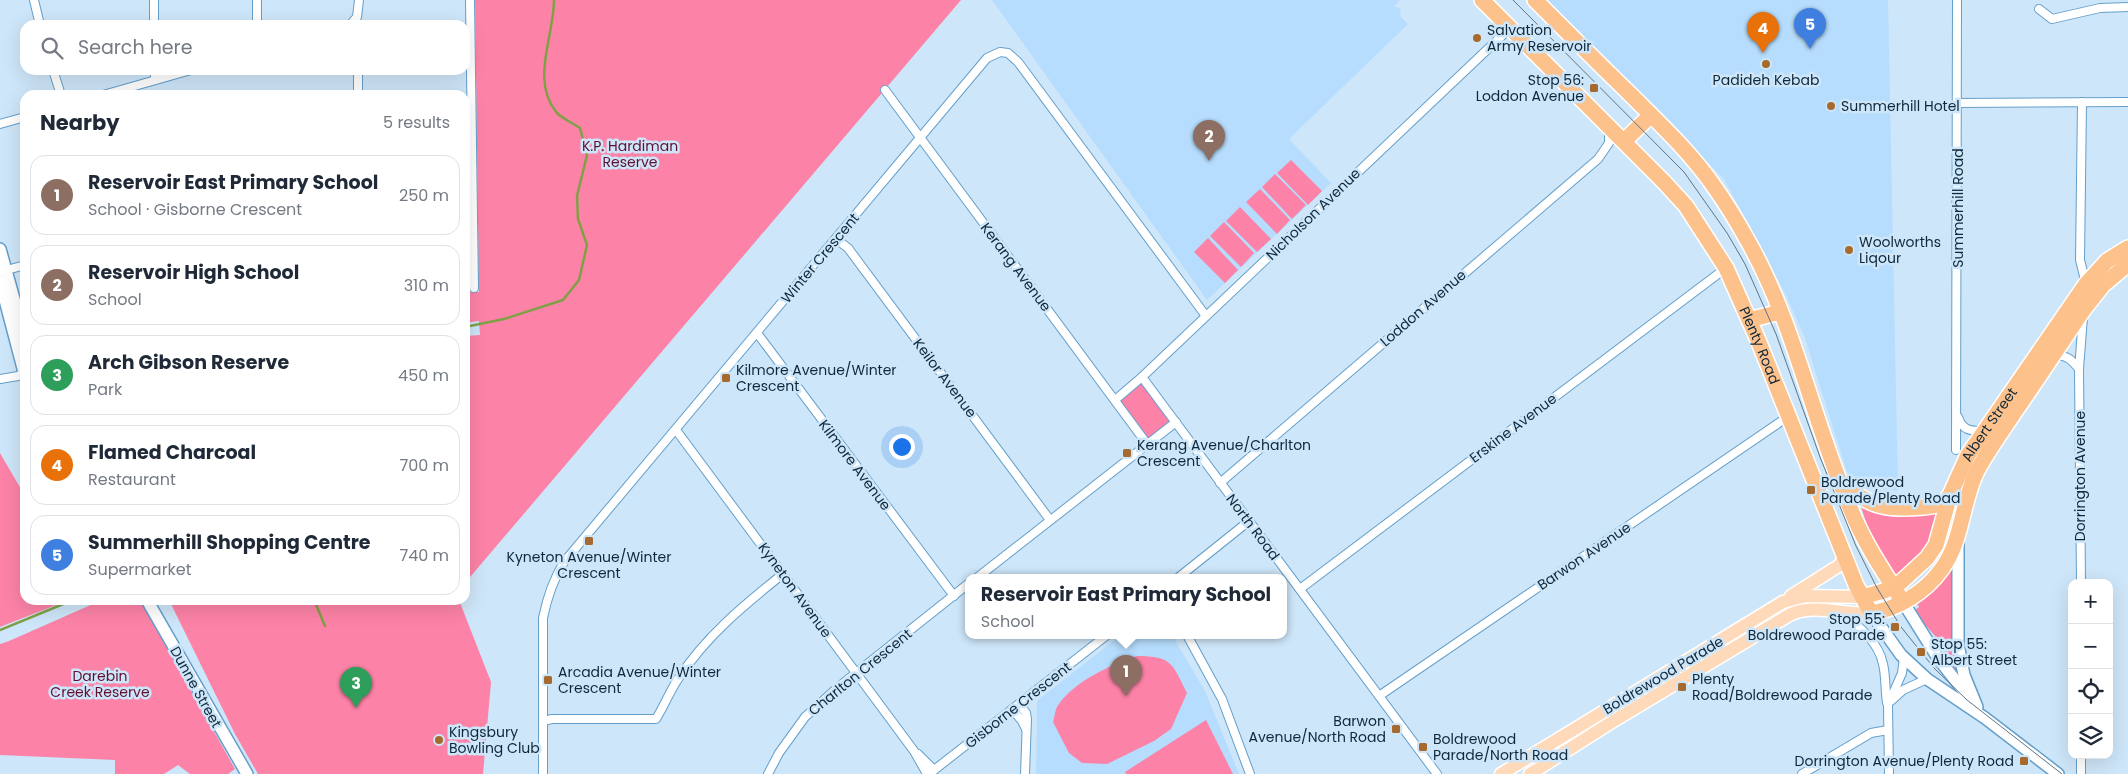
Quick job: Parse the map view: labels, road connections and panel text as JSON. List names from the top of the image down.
{
  "streets": {
    "highway": ["Plenty Road", "Albert Street"],
    "main road": ["Boldrewood Parade", "Dunne Street"],
    "street": [
      "Summerhill Road",
      "Nicholson Avenue",
      "Winter Crescent",
      "Kerang Avenue",
      "Loddon Avenue",
      "Keilor Avenue",
      "Erskine Avenue",
      "Kilmore Avenue",
      "Dorrington Avenue",
      "North Road",
      "Barwon Avenue",
      "Kyneton Avenue",
      "Charlton Crescent",
      "Gisborne Crescent"
    ]
  },
  "crossings": [
    ["Nicholson Avenue", "Winter Crescent"],
    ["Nicholson Avenue", "Kerang Avenue"],
    ["Nicholson Avenue", "Plenty Road"],
    ["Nicholson Avenue", "North Road"],
    ["Winter Crescent", "Kerang Avenue"],
    ["Winter Crescent", "Keilor Avenue"],
    ["Winter Crescent", "Kilmore Avenue"],
    ["Winter Crescent", "Kyneton Avenue"],
    ["Loddon Avenue", "Plenty Road"],
    ["Loddon Avenue", "North Road"],
    ["Plenty Road", "Albert Street"],
    ["Plenty Road", "Erskine Avenue"],
    ["Plenty Road", "Barwon Avenue"],
    ["Plenty Road", "Boldrewood Parade"],
    ["Albert Street", "Dorrington Avenue"],
    ["Albert Street", "Boldrewood Parade"],
    ["Erskine Avenue", "North Road"],
    ["Kilmore Avenue", "Charlton Crescent"],
    ["North Road", "Barwon Avenue"],
    ["Kyneton Avenue", "Charlton Crescent"],
    ["Kyneton Avenue", "Gisborne Crescent"]
  ],
  "parks": ["K.P. Hardiman Reserve", "Darebin Creek Reserve"],
  "places": {
    "other": [
      "Salvation Army Reservoir",
      "Padideh Kebab",
      "Summerhill Hotel",
      "Woolworths Liqour",
      "Kingsbury Bowling Club"
    ],
    "transit": [
      "Stop 56: Loddon Avenue",
      "Kilmore Avenue/Winter Crescent",
      "Kerang Avenue/Charlton Crescent",
      "Boldrewood Parade/Plenty Road",
      "Kyneton Avenue/Winter Crescent",
      "Stop 55: Boldrewood Parade",
      "Stop 55: Albert Street",
      "Arcadia Avenue/Winter Crescent",
      "Plenty Road/Boldrewood Parade",
      "Barwon Avenue/North Road",
      "Boldrewood Parade/North Road",
      "Dorrington Avenue/Plenty Road"
    ]
  },
  "page": {
    "pins": [
      "5",
      "4",
      "2",
      "1",
      "3"
    ],
    "search": "Search here",
    "heading": ["Nearby", "5 results"],
    "list": [
      {
        "mark": "1",
        "name": "Reservoir East Primary School",
        "note": "School · Gisborne Crescent",
        "value": "250 m"
      },
      {
        "mark": "2",
        "name": "Reservoir High School",
        "note": "School",
        "value": "310 m"
      },
      {
        "mark": "3",
        "name": "Arch Gibson Reserve",
        "note": "Park",
        "value": "450 m"
      },
      {
        "mark": "4",
        "name": "Flamed Charcoal",
        "note": "Restaurant",
        "value": "700 m"
      },
      {
        "mark": "5",
        "name": "Summerhill Shopping Centre",
        "note": "Supermarket",
        "value": "740 m"
      }
    ],
    "popup": ["Reservoir East Primary School", "School"],
    "map_buttons": ["+", "−"]
  }
}
